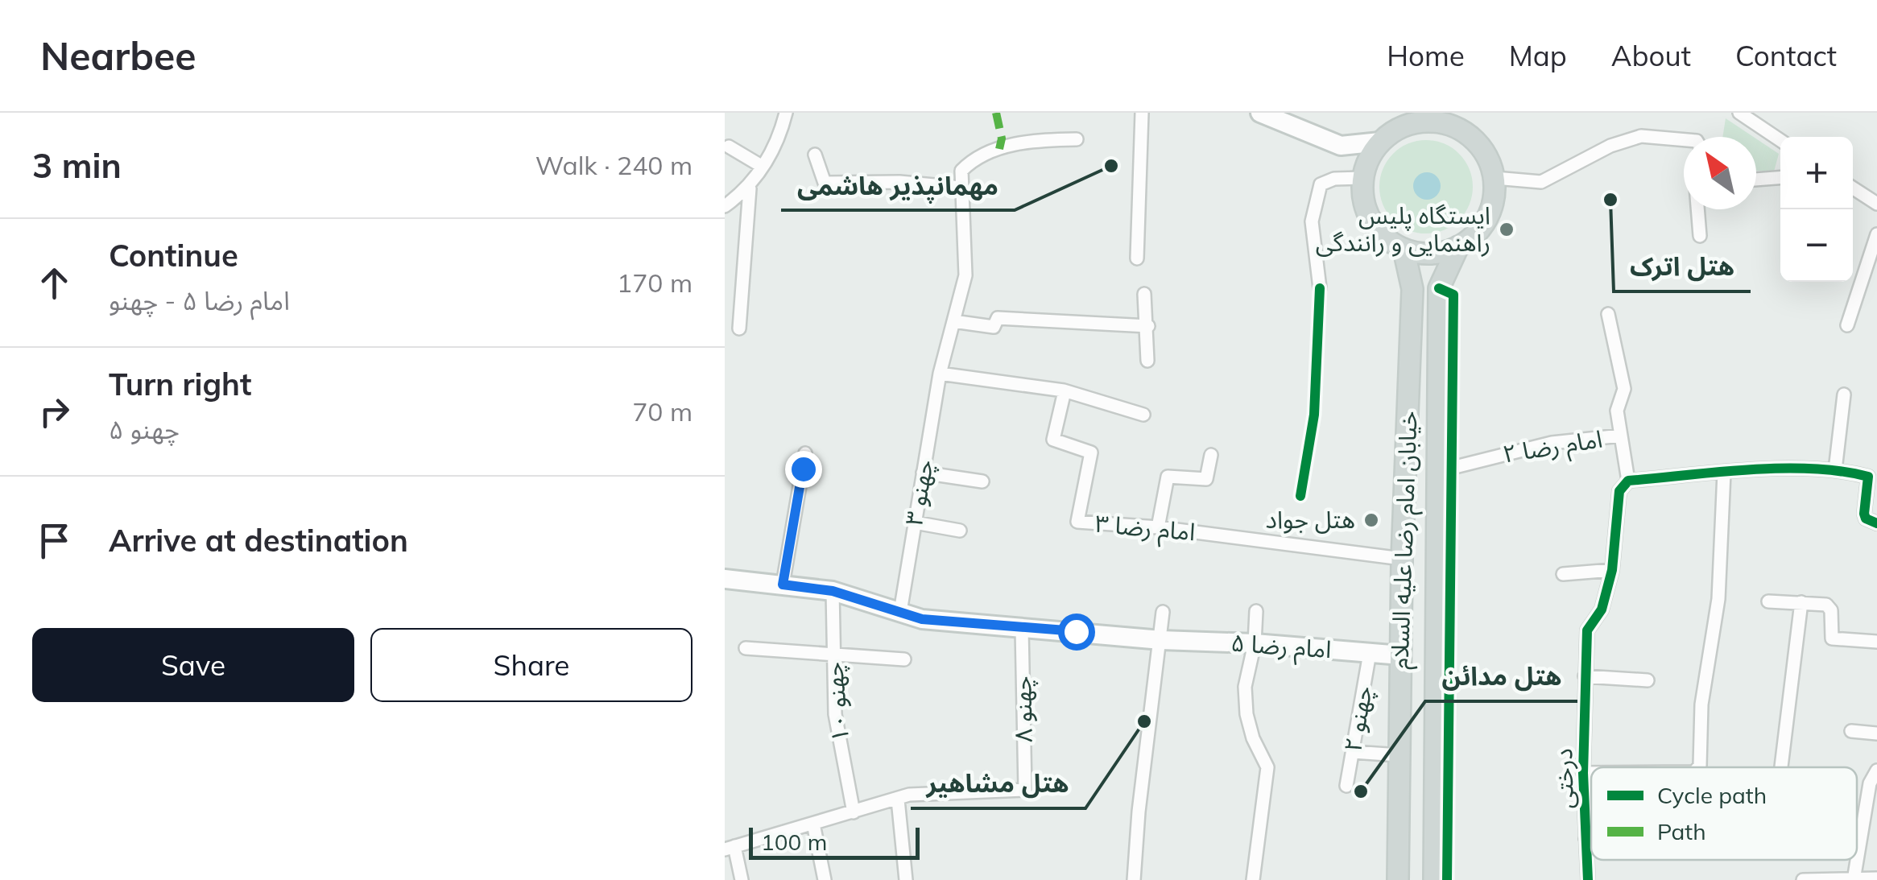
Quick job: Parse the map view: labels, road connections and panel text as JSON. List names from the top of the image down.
{
  "streets": {
    "main road": ["خیابان امام رضا علیه السلام"],
    "street": [
      "امام رضا ۲",
      "چهنو ۳",
      "امام رضا ۳",
      "امام رضا ۵",
      "چهنو ۱۰",
      "چهنو ۸",
      "چهنو ۲",
      "درختی"
    ]
  },
  "crossings": [
    ["امام رضا ۲", "خیابان امام رضا علیه السلام"],
    ["امام رضا ۲", "درختی"],
    ["چهنو ۳", "امام رضا ۵"],
    ["امام رضا ۳", "خیابان امام رضا علیه السلام"],
    ["خیابان امام رضا علیه السلام", "امام رضا ۵"],
    ["امام رضا ۵", "چهنو ۱۰"],
    ["امام رضا ۵", "چهنو ۸"],
    ["امام رضا ۵", "چهنو ۲"]
  ],
  "places": [
    "مهمانپذیر هاشمی",
    "هتل اترک",
    "ایستگاه پلیس راهنمایی و رانندگی",
    "هتل جواد",
    "هتل مشاهیر",
    "هتل مدائن"
  ],
  "legend": ["Cycle path", "Path"],
  "scale_bar": "100 m",
  "north": "top left",
  "page": {
    "header": "Nearbee",
    "nav": [
      "Home",
      "Map",
      "About",
      "Contact"
    ],
    "heading": ["3 min", "Walk · 240 m"],
    "map_buttons": ["+", "−"],
    "list": [
      ["Continue", "امام رضا ۵ - چهنو", "170 m"],
      ["Turn right", "چهنو ۵", "70 m"],
      "Arrive at destination"
    ],
    "buttons": ["Save", "Share"],
    "scale": "100 m"
  }
}
